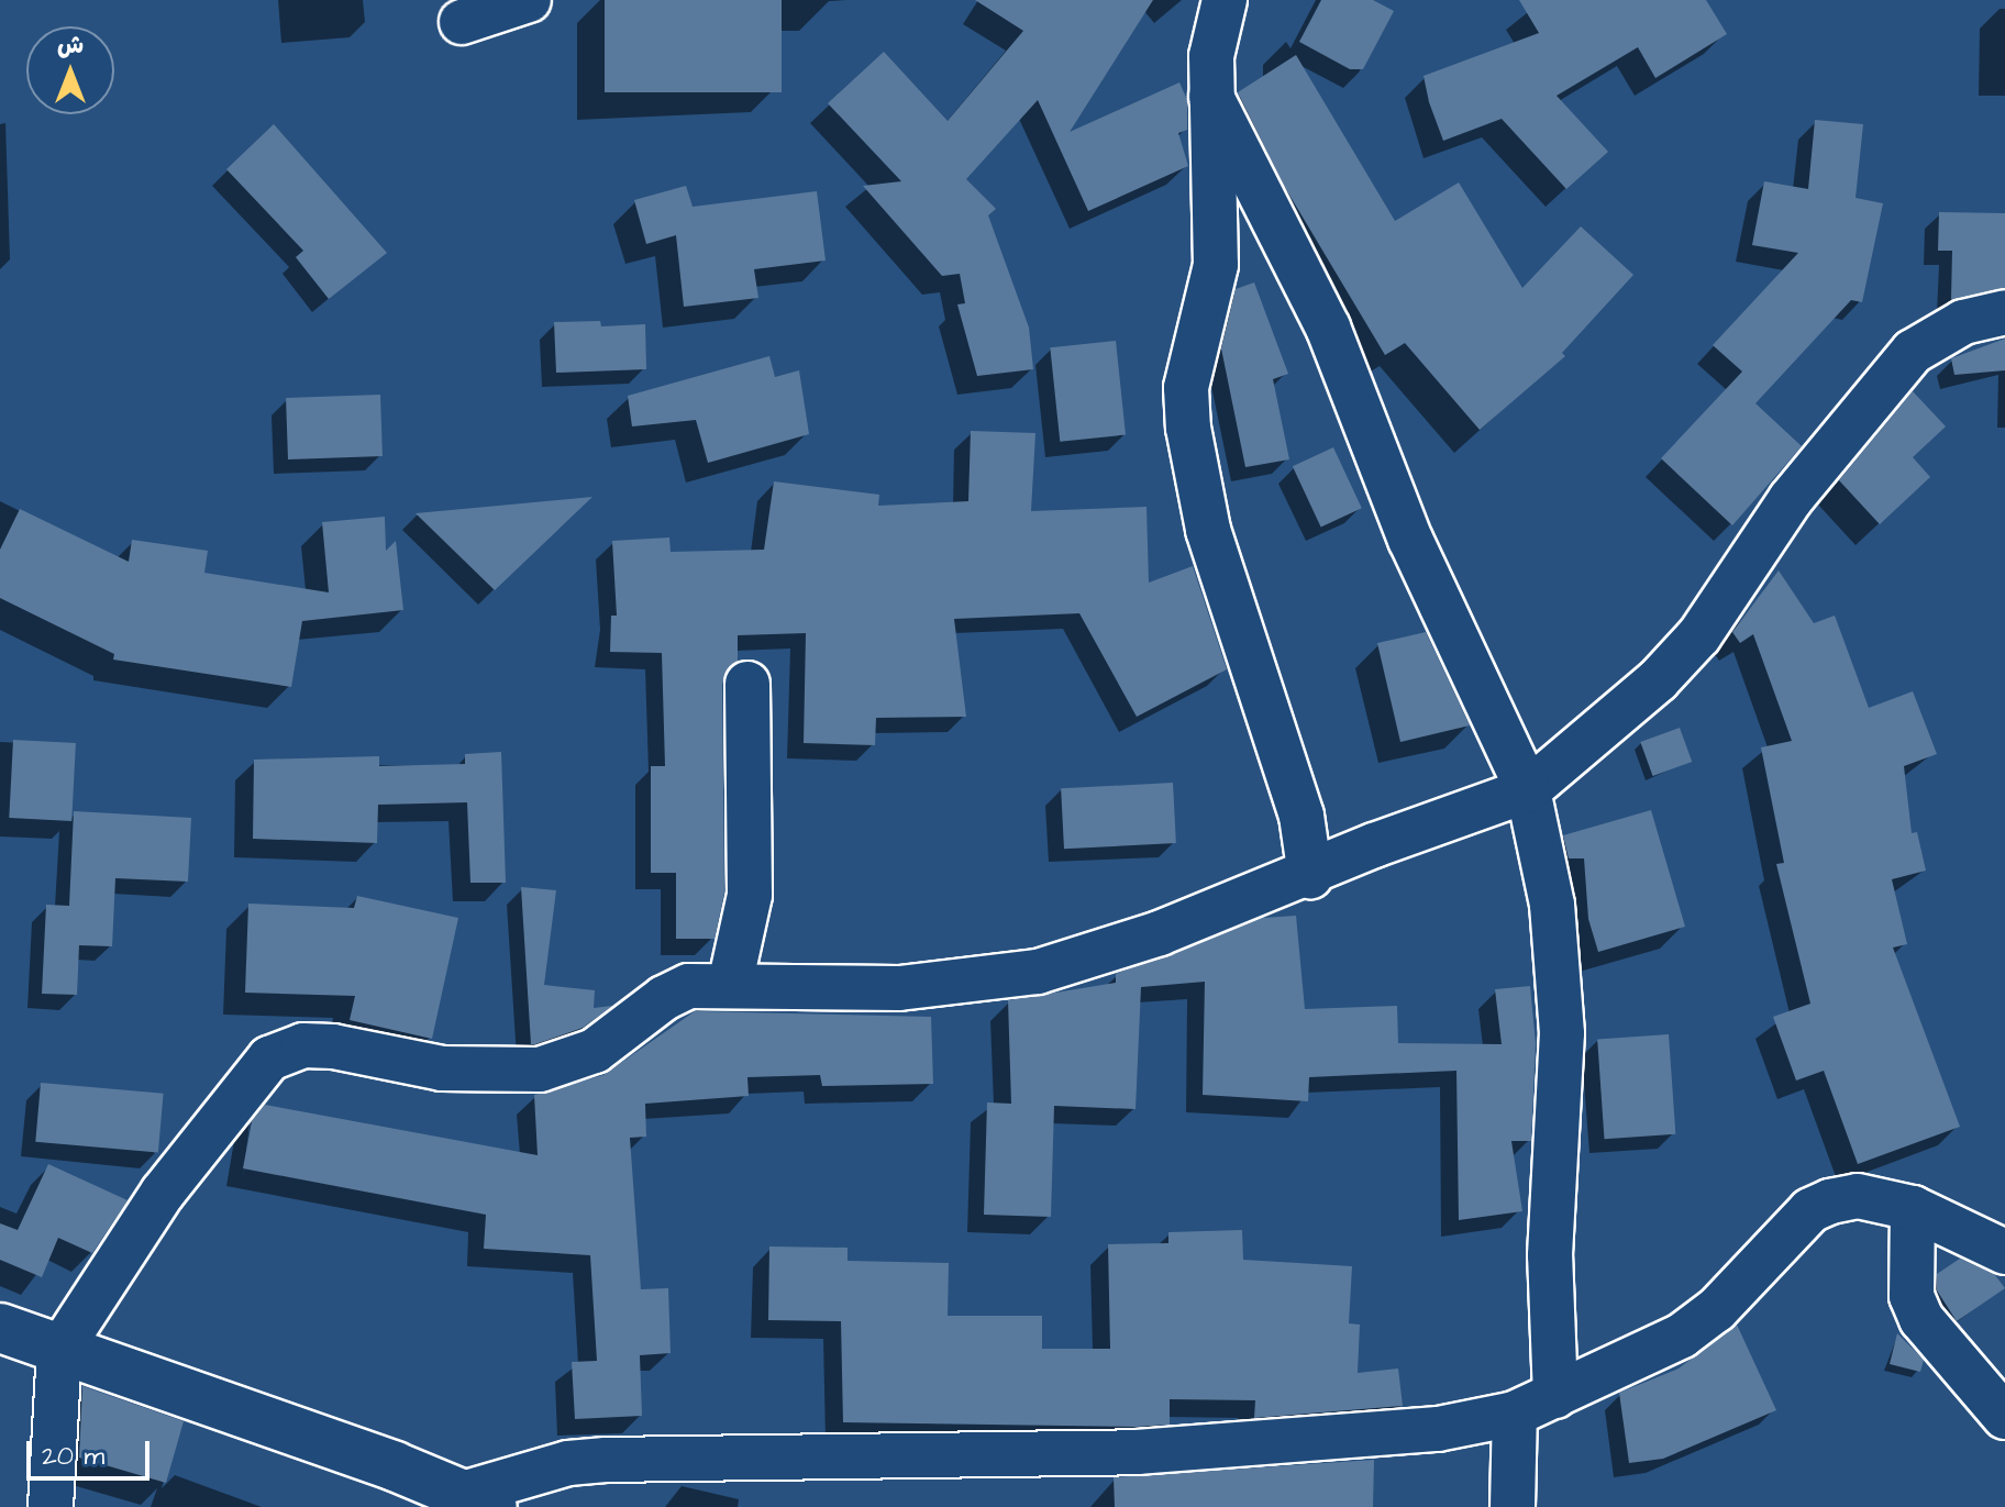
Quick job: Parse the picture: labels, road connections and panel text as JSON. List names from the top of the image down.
{
  "scale_bar": "20 m",
  "north": "top"
}
